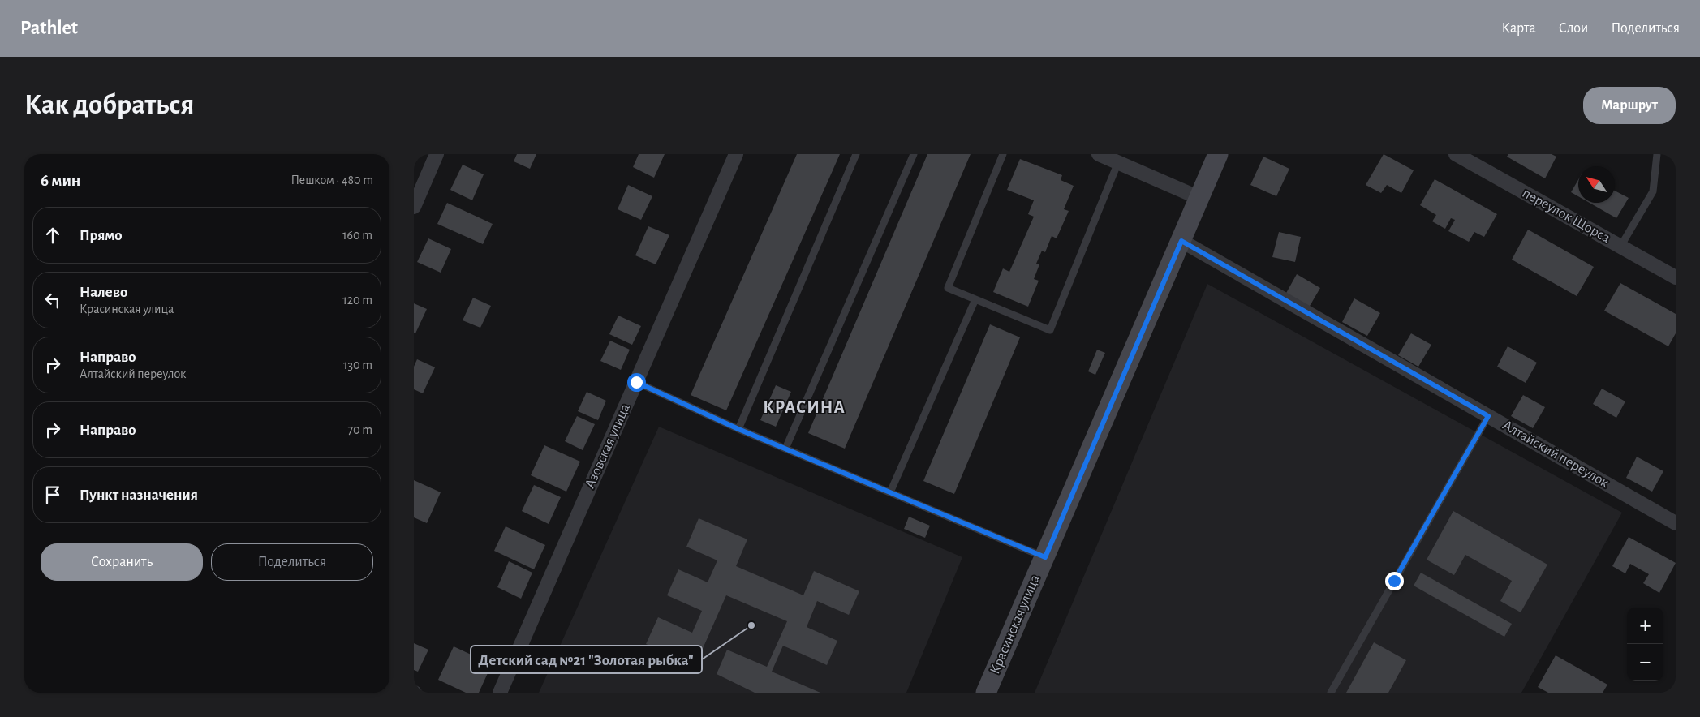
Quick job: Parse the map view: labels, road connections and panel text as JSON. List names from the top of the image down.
{
  "streets": {
    "main road": ["Красинская улица"],
    "street": ["переулок Щорса", "Азовская улица", "Алтайский переулок"]
  },
  "crossings": [
    ["Алтайский переулок", "Красинская улица"]
  ],
  "districts": ["КРАСИНА"],
  "places": ["Детский сад №21 \"Золотая рыбка\""],
  "north": "top left",
  "page": {
    "header": "Pathlet",
    "nav": ["Карта", "Слои", "Поделиться"],
    "buttons": [
      "Маршрут",
      ["Сохранить", "Поделиться"]
    ],
    "title": "Как добраться",
    "heading": ["6 мин", "Пешком · 480 m"],
    "list": [
      ["Прямо", "160 m"],
      ["Налево", "Красинская улица", "120 m"],
      ["Направо", "Алтайский переулок", "130 m"],
      ["Направо", "70 m"],
      "Пункт назначения"
    ],
    "map_buttons": ["+", "−"]
  }
}
